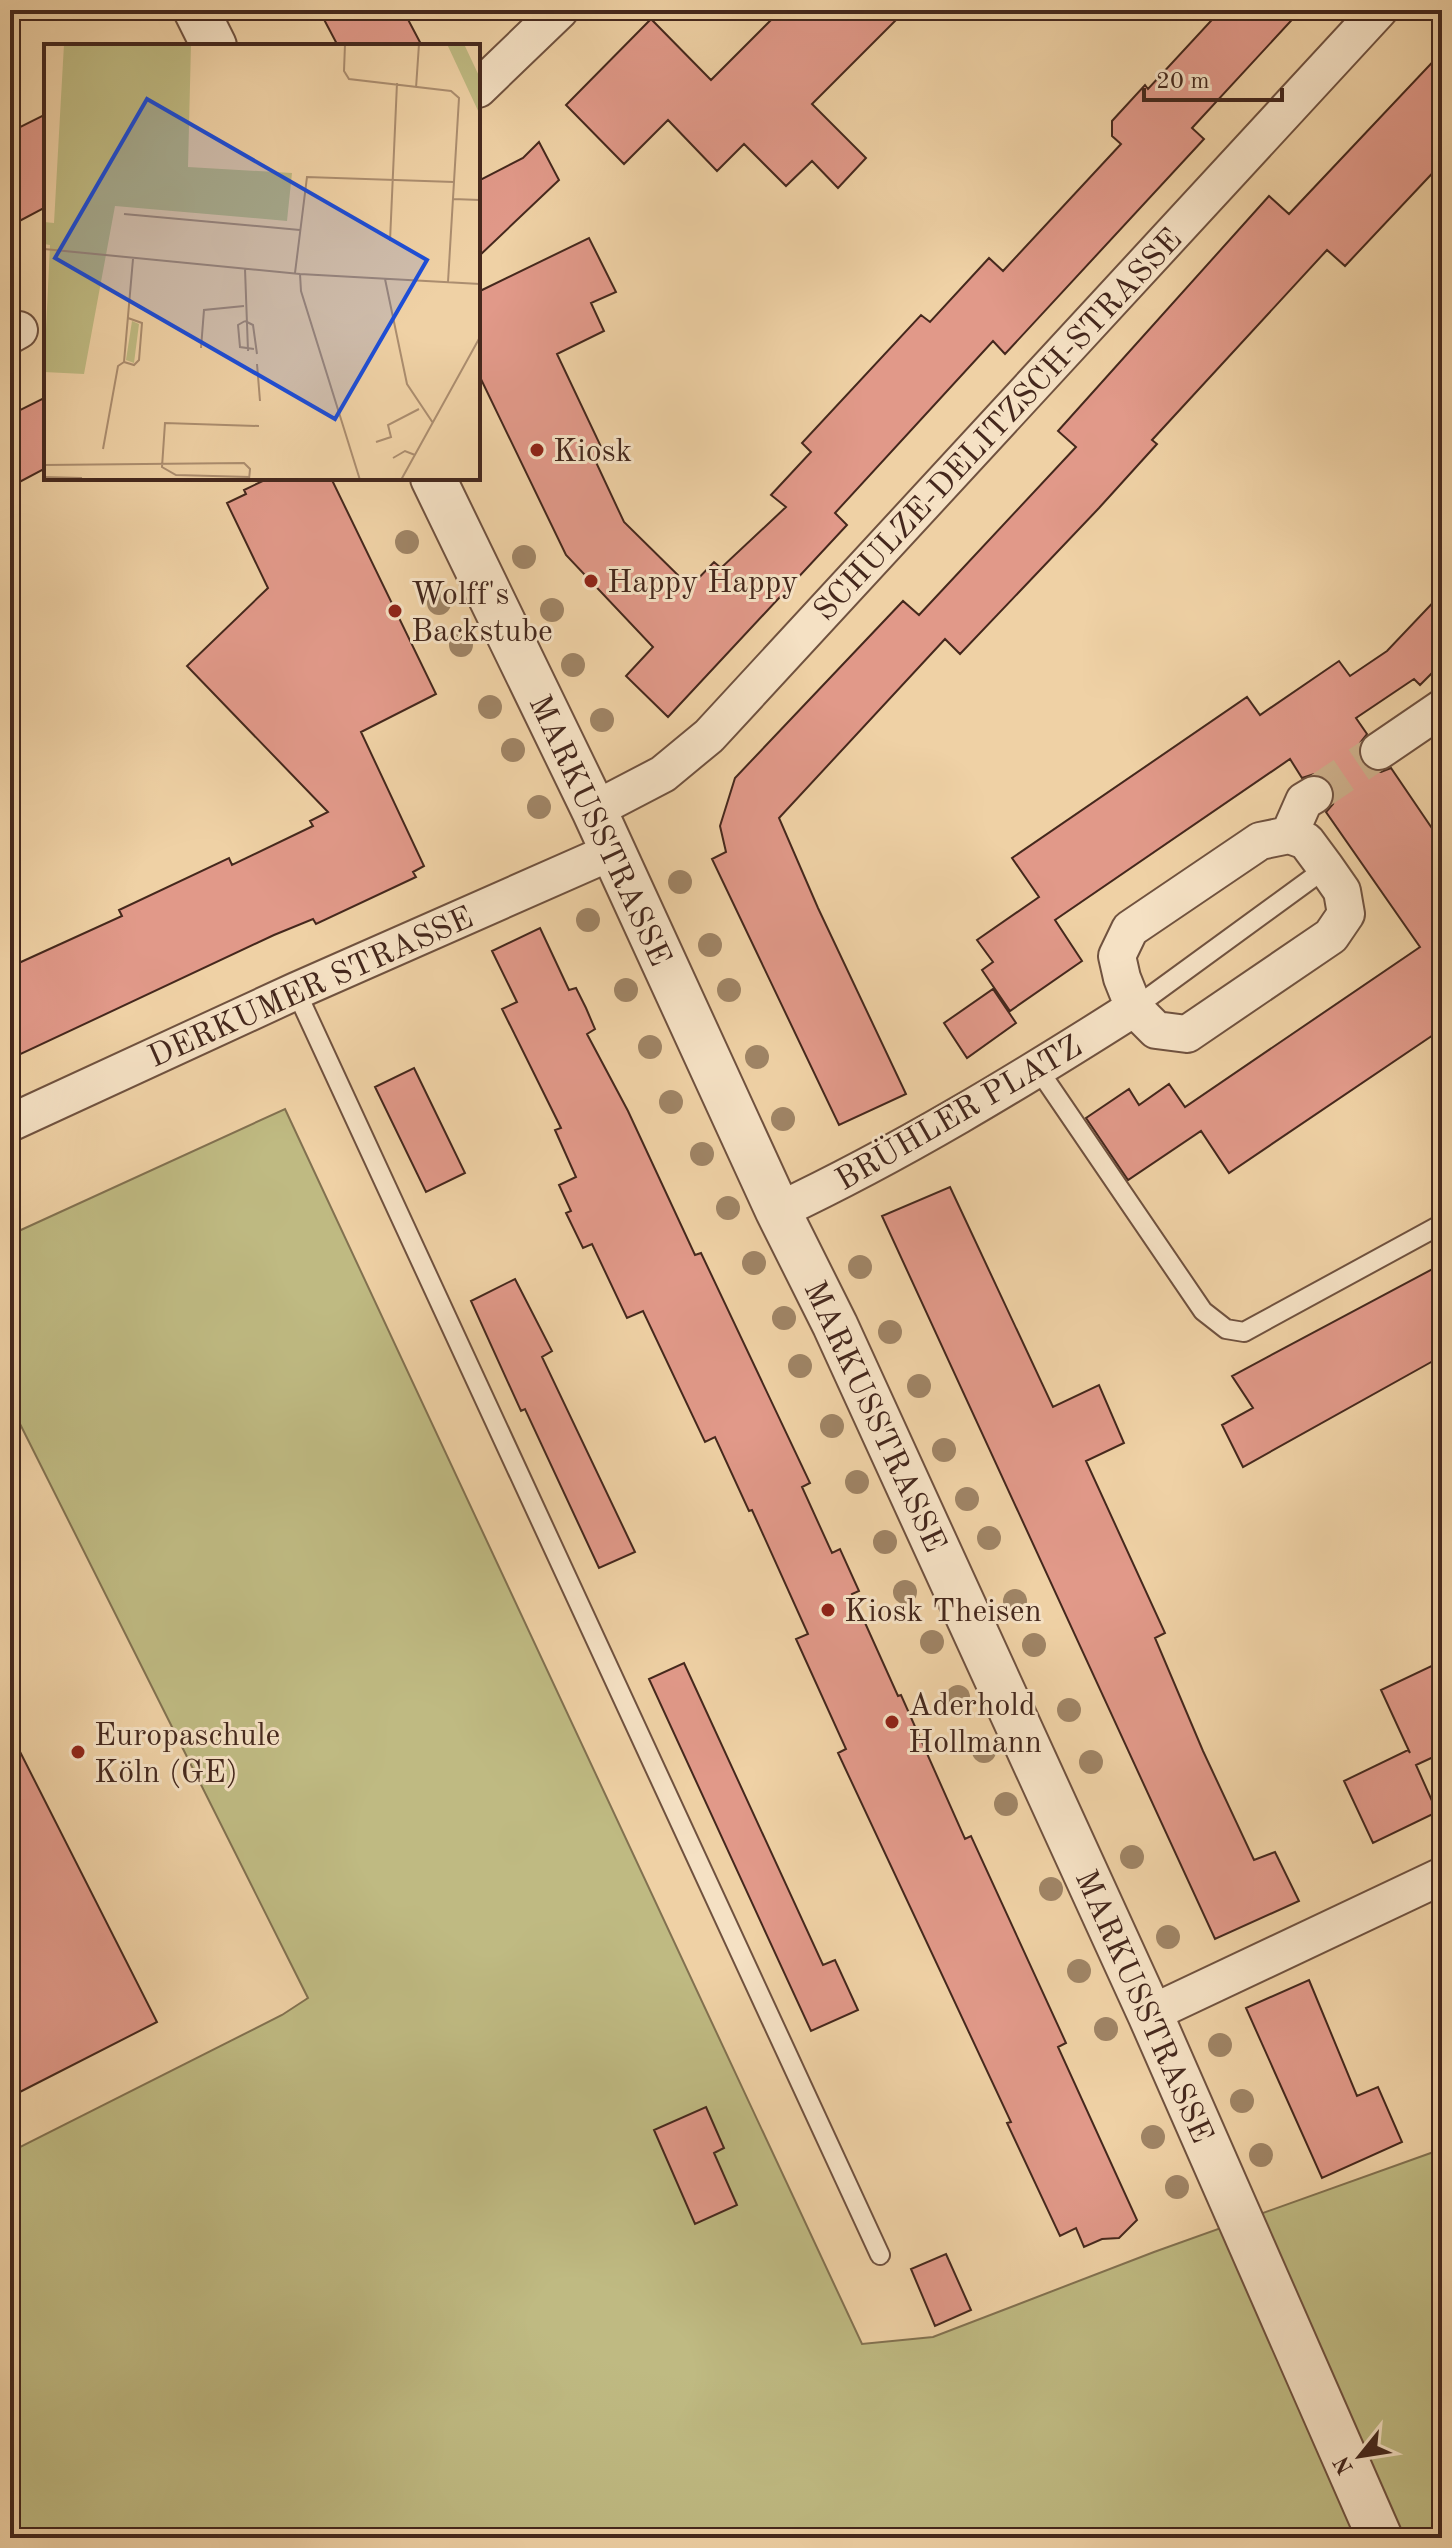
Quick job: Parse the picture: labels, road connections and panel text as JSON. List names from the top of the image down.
{
  "streets": {
    "street": [
      "SCHULZE-DELITZSCH-STRASSE",
      "MARKUSSTRASSE",
      "DERKUMER STRASSE",
      "BRÜHLER PLATZ"
    ]
  },
  "crossings": [
    ["SCHULZE-DELITZSCH-STRASSE", "MARKUSSTRASSE"],
    ["MARKUSSTRASSE", "DERKUMER STRASSE"],
    ["MARKUSSTRASSE", "BRÜHLER PLATZ"]
  ],
  "places": [
    "Kiosk",
    "Happy Happy",
    "Wolff's Backstube",
    "Kiosk Theisen",
    "Aderhold Hollmann",
    "Europaschule Köln (GE)"
  ],
  "scale_bar": "20 m",
  "north": "bottom left"
}
